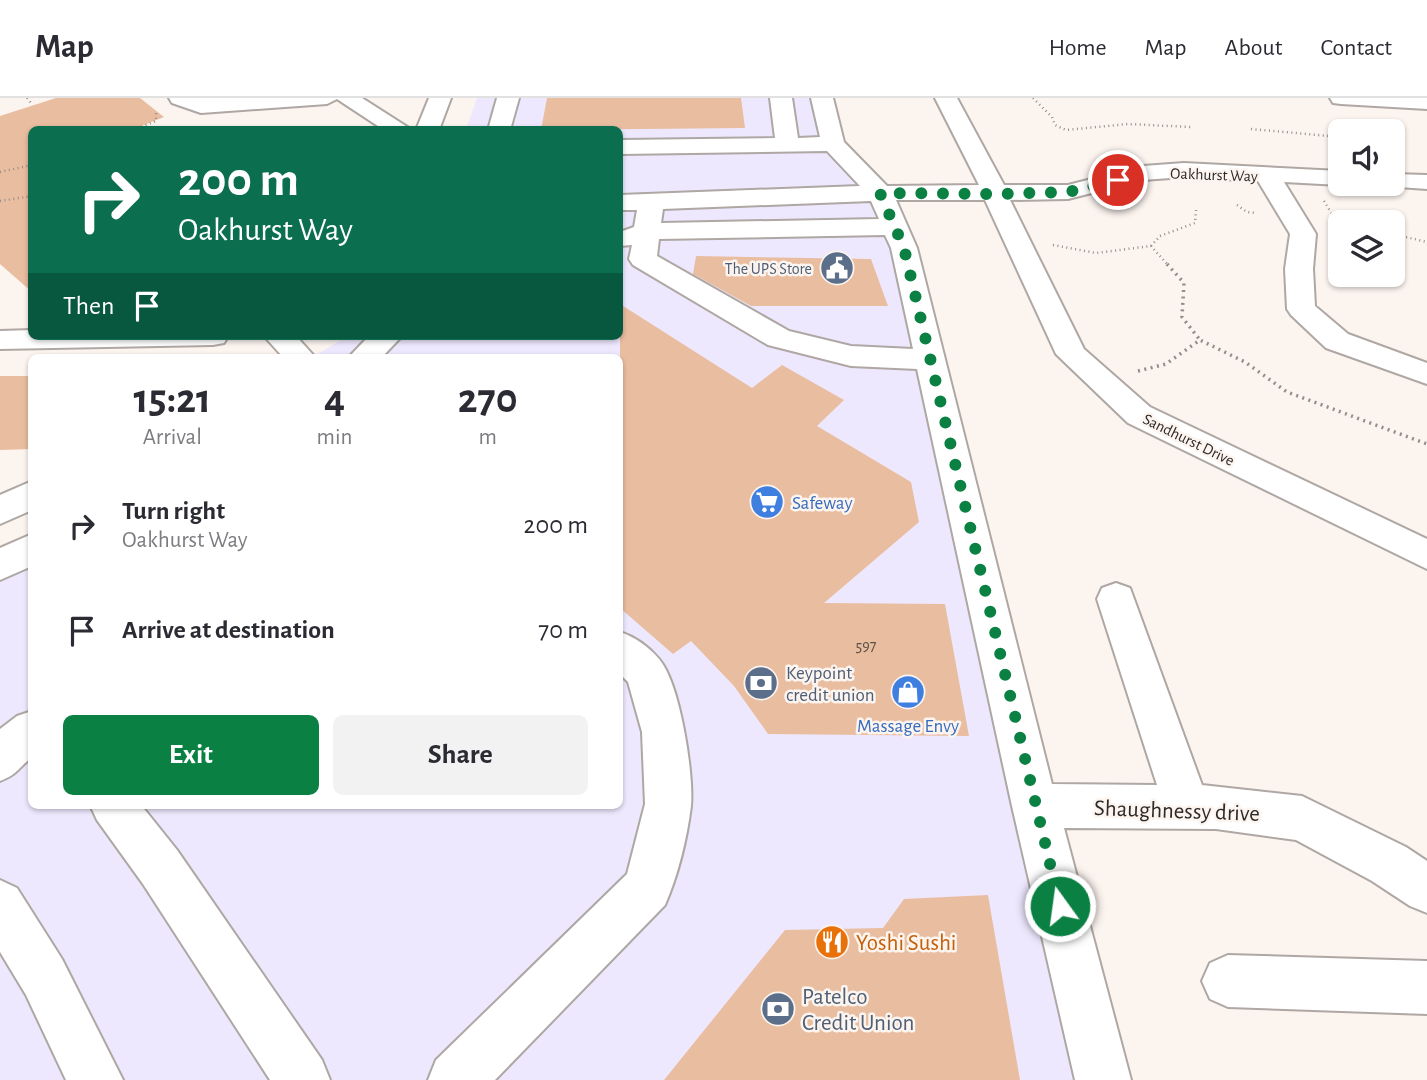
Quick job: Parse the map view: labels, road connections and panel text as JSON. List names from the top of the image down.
{
  "streets": {
    "street": ["Oakhurst Way", "Sandhurst Drive", "Shaughnessy drive"]
  },
  "crossings": [
    ["Oakhurst Way", "Sandhurst Drive"]
  ],
  "places": {
    "public building": ["The UPS Store"],
    "supermarket": ["Safeway"],
    "bank": ["Keypoint credit union", "Patelco Credit Union"],
    "shop": ["Massage Envy"],
    "restaurant": ["Yoshi Sushi"]
  },
  "house_numbers": ["597"],
  "page": {
    "header": "Map",
    "nav": [
      "Home",
      "Map",
      "About",
      "Contact"
    ],
    "turn": ["200 m", "Oakhurst Way"],
    "then": "Then",
    "eta": [
      "15:21",
      "Arrival",
      "4",
      "min",
      "270",
      "m"
    ],
    "list": [
      {
        "name": "Turn right",
        "note": "Oakhurst Way",
        "value": "200 m"
      },
      {
        "name": "Arrive at destination",
        "value": "70 m"
      }
    ],
    "buttons": ["Exit", "Share"]
  }
}
